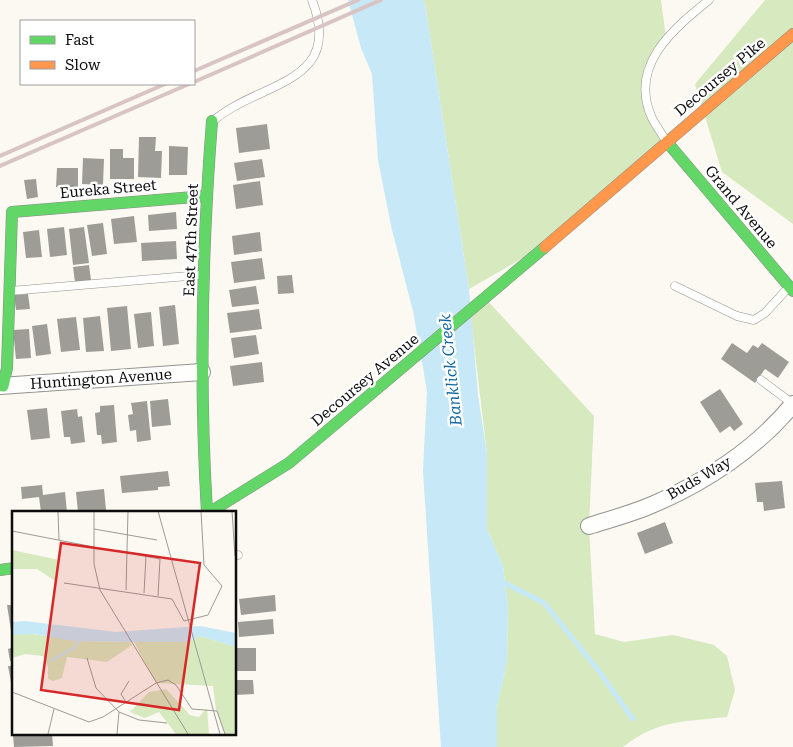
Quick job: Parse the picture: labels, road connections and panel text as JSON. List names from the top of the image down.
{
  "streets": {
    "street": [
      "Decoursey Pike",
      "Eureka Street",
      "Grand Avenue",
      "East 47th Street",
      "Huntington Avenue",
      "Decoursey Avenue",
      "Buds Way"
    ]
  },
  "crossings": [
    ["Decoursey Pike", "Grand Avenue"],
    ["Decoursey Pike", "Decoursey Avenue"],
    ["Eureka Street", "East 47th Street"],
    ["Grand Avenue", "Decoursey Avenue"],
    ["East 47th Street", "Huntington Avenue"]
  ],
  "water": ["Banklick Creek"],
  "legend": ["Fast", "Slow"]
}
